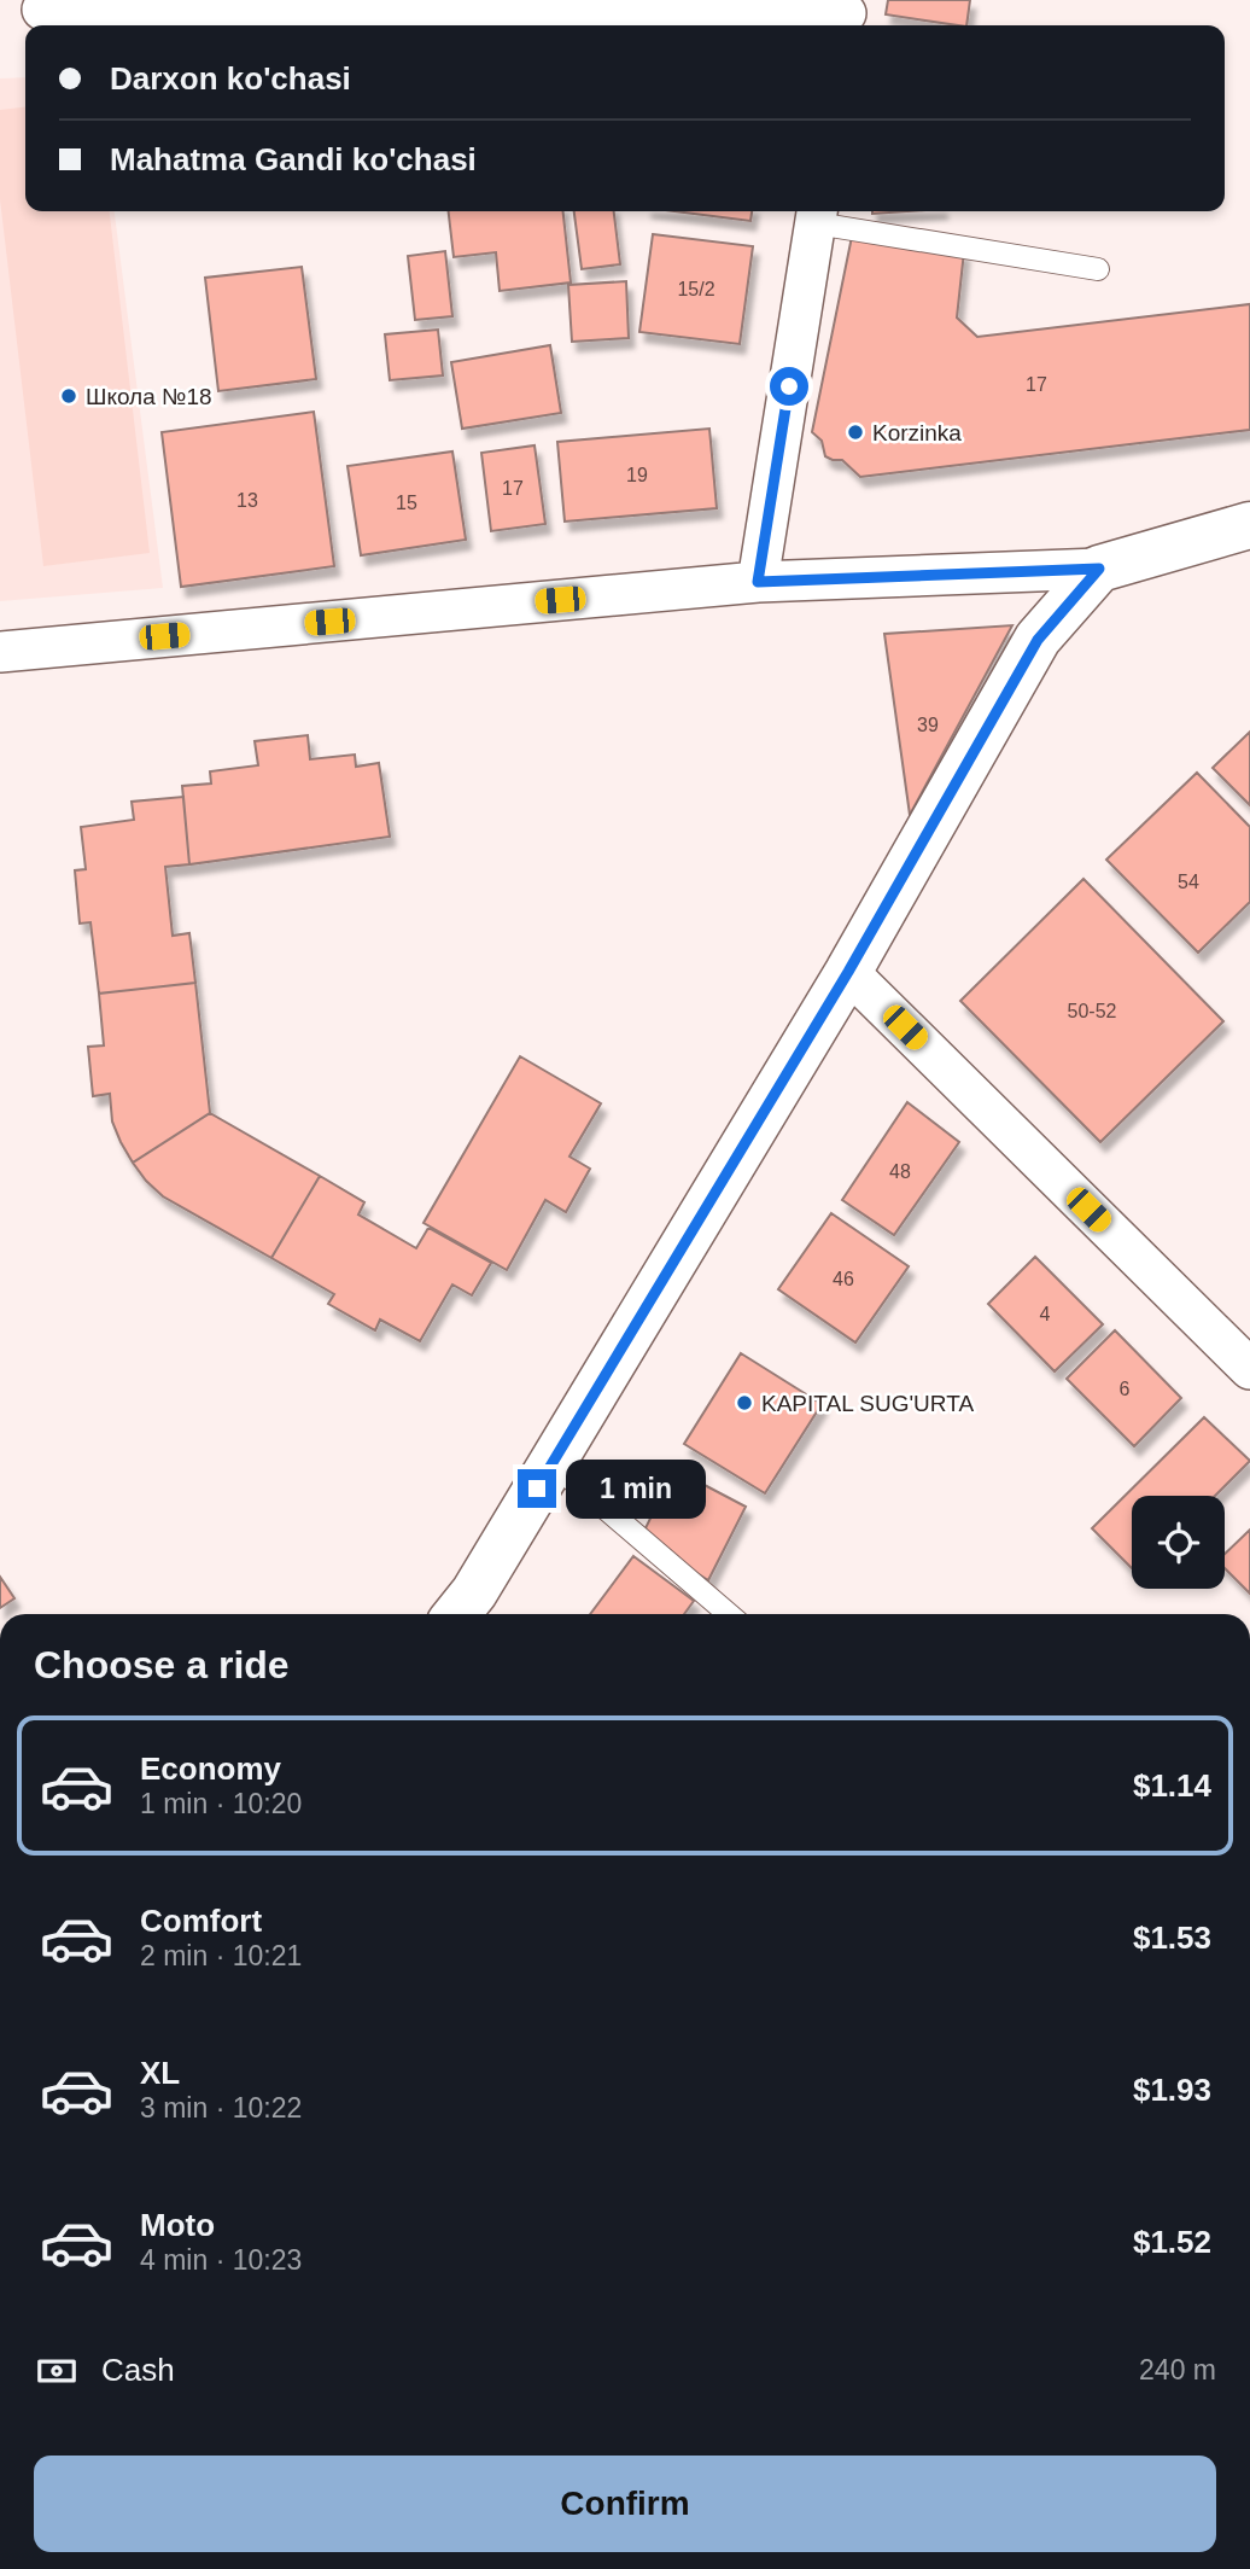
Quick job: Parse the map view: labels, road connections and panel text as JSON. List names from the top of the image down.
{
  "places": ["Школа №18", "Korzinka", "KAPITAL SUG'URTA"],
  "house_numbers": [
    "15/2",
    "17",
    "19",
    "17",
    "13",
    "15",
    "39",
    "54",
    "50-52",
    "48",
    "46",
    "4",
    "6"
  ],
  "page": {
    "banner": ["Darxon ko'chasi", "Mahatma Gandi ko'chasi"],
    "bubble": "1 min",
    "heading": "Choose a ride",
    "list": [
      {
        "name": "Economy",
        "note": "1 min · 10:20",
        "value": "$1.14"
      },
      {
        "name": "Comfort",
        "note": "2 min · 10:21",
        "value": "$1.53"
      },
      {
        "name": "XL",
        "note": "3 min · 10:22",
        "value": "$1.93"
      },
      {
        "name": "Moto",
        "note": "4 min · 10:23",
        "value": "$1.52"
      }
    ],
    "pay": ["Cash", "240 m"],
    "buttons": "Confirm"
  }
}
